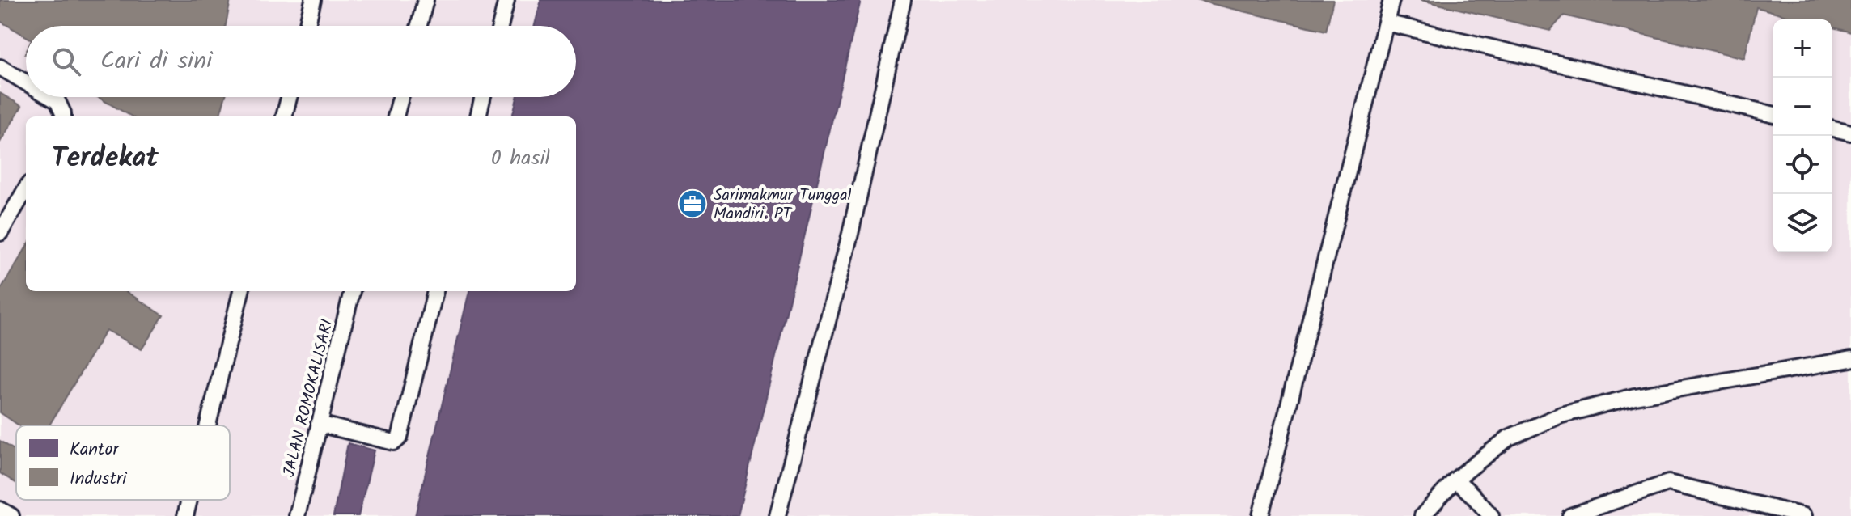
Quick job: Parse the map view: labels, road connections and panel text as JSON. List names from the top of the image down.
{
  "streets": {
    "lane": ["JALAN ROMOKALISARI"]
  },
  "places": {
    "office": ["Sarimakmur Tunggal Mandiri. PT"]
  },
  "legend": ["Kantor", "Industri"],
  "page": {
    "map_buttons": ["+", "−"],
    "search": "Cari di sini",
    "heading": ["Terdekat", "0 hasil"]
  }
}
